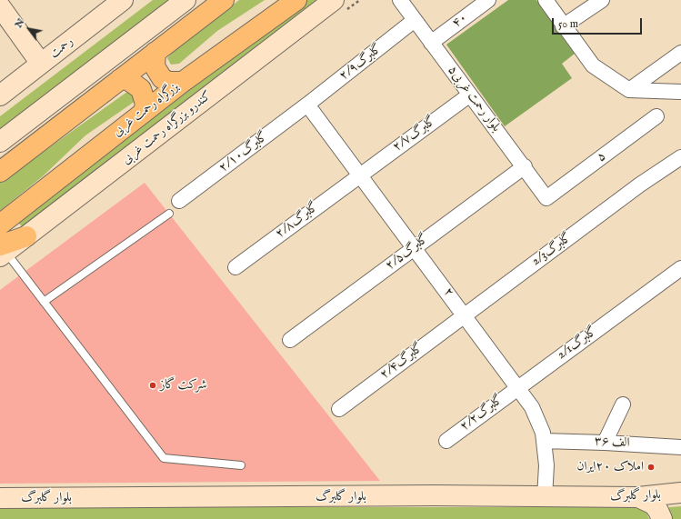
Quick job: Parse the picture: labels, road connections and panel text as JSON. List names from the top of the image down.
{
  "streets": {
    "highway": ["بزرگراه رحمت غربی"],
    "street": [
      "۴۰",
      "رحمت",
      "گلبرگ۲/۹",
      "بلوار رحمت غربی۵",
      "کندرو بزرگراه رحمت غربی",
      "گلبرگ۲/۷",
      "گلبرگ۲/۱۰",
      "۵",
      "گلبرگ۲/۸",
      "2/3گلبرگ",
      "گلبرگ۲/۵",
      "۲",
      "2/1گلبرگ",
      "گلبرگ۲/۴",
      "گلبرگ۲/۲",
      "۳۶ الف",
      "بلوار گلبرگ"
    ]
  },
  "crossings": [
    ["۴۰", "بلوار رحمت غربی۵"],
    ["گلبرگ۲/۹", "بلوار رحمت غربی۵"],
    ["گلبرگ۲/۹", "گلبرگ۲/۱۰"],
    ["گلبرگ۲/۹", "۲"],
    ["بلوار رحمت غربی۵", "گلبرگ۲/۷"],
    ["بلوار رحمت غربی۵", "۵"],
    ["بلوار رحمت غربی۵", "گلبرگ۲/۵"],
    ["گلبرگ۲/۷", "گلبرگ۲/۸"],
    ["گلبرگ۲/۷", "۲"],
    ["گلبرگ۲/۱۰", "۲"],
    ["گلبرگ۲/۸", "۲"],
    ["2/3گلبرگ", "۲"],
    ["2/3گلبرگ", "گلبرگ۲/۴"],
    ["گلبرگ۲/۵", "۲"],
    ["۲", "2/1گلبرگ"],
    ["۲", "گلبرگ۲/۴"],
    ["۲", "گلبرگ۲/۲"],
    ["۲", "۳۶ الف"],
    ["۲", "بلوار گلبرگ"],
    ["2/1گلبرگ", "گلبرگ۲/۲"]
  ],
  "places": ["شرکت گاز", "املاک ۲۰ایران"],
  "scale_bar": "50 m",
  "north": "top left"
}
